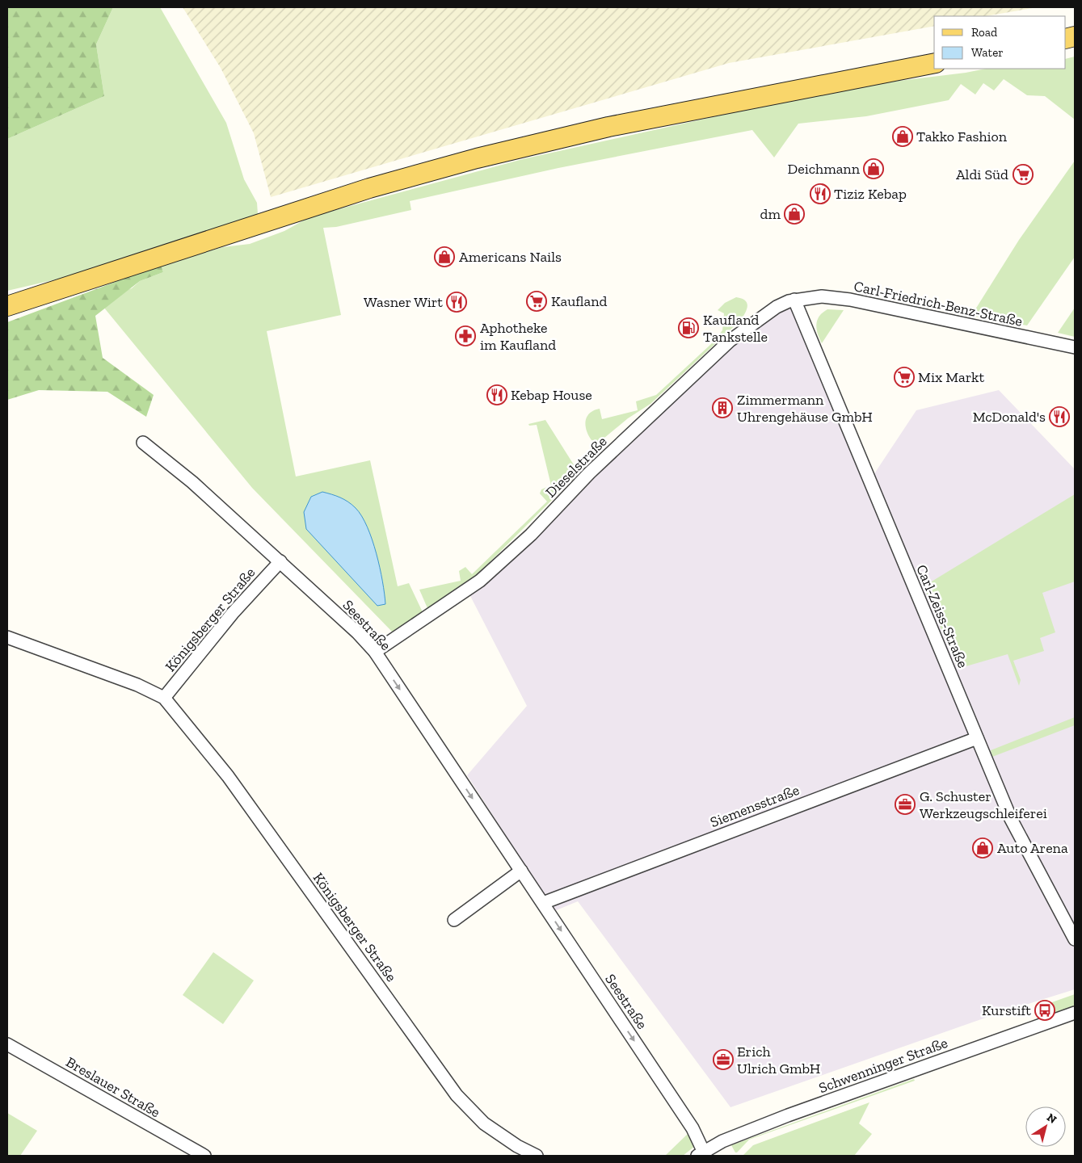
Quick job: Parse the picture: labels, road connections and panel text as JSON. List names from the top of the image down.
{
  "streets": {
    "street": [
      "Carl-Friedrich-Benz-Straße",
      "Dieselstraße",
      "Carl-Zeiss-Straße",
      "Königsberger Straße",
      "Seestraße",
      "Siemensstraße",
      "Schwenninger Straße",
      "Breslauer Straße"
    ]
  },
  "crossings": [
    ["Carl-Friedrich-Benz-Straße", "Dieselstraße"],
    ["Carl-Friedrich-Benz-Straße", "Carl-Zeiss-Straße"],
    ["Dieselstraße", "Carl-Zeiss-Straße"],
    ["Dieselstraße", "Seestraße"],
    ["Carl-Zeiss-Straße", "Siemensstraße"],
    ["Königsberger Straße", "Seestraße"],
    ["Seestraße", "Siemensstraße"],
    ["Seestraße", "Schwenninger Straße"]
  ],
  "one_way": ["Seestraße"],
  "places": {
    "shop": [
      "Takko Fashion",
      "Deichmann",
      "dm",
      "Americans Nails",
      "Auto Arena"
    ],
    "supermarket": ["Aldi Süd", "Kaufland", "Mix Markt"],
    "restaurant": [
      "Tiziz Kebap",
      "Wasner Wirt",
      "Kebap House",
      "McDonald's"
    ],
    "fuel station": ["Kaufland Tankstelle"],
    "pharmacy": ["Aphotheke im Kaufland"],
    "building": ["Zimmermann Uhrengehäuse GmbH"],
    "office": ["G. Schuster Werkzeugschleiferei", "Erich Ulrich GmbH"],
    "bus stop": ["Kurstift"]
  },
  "legend": ["Road", "Water"],
  "north": "top right"
}
